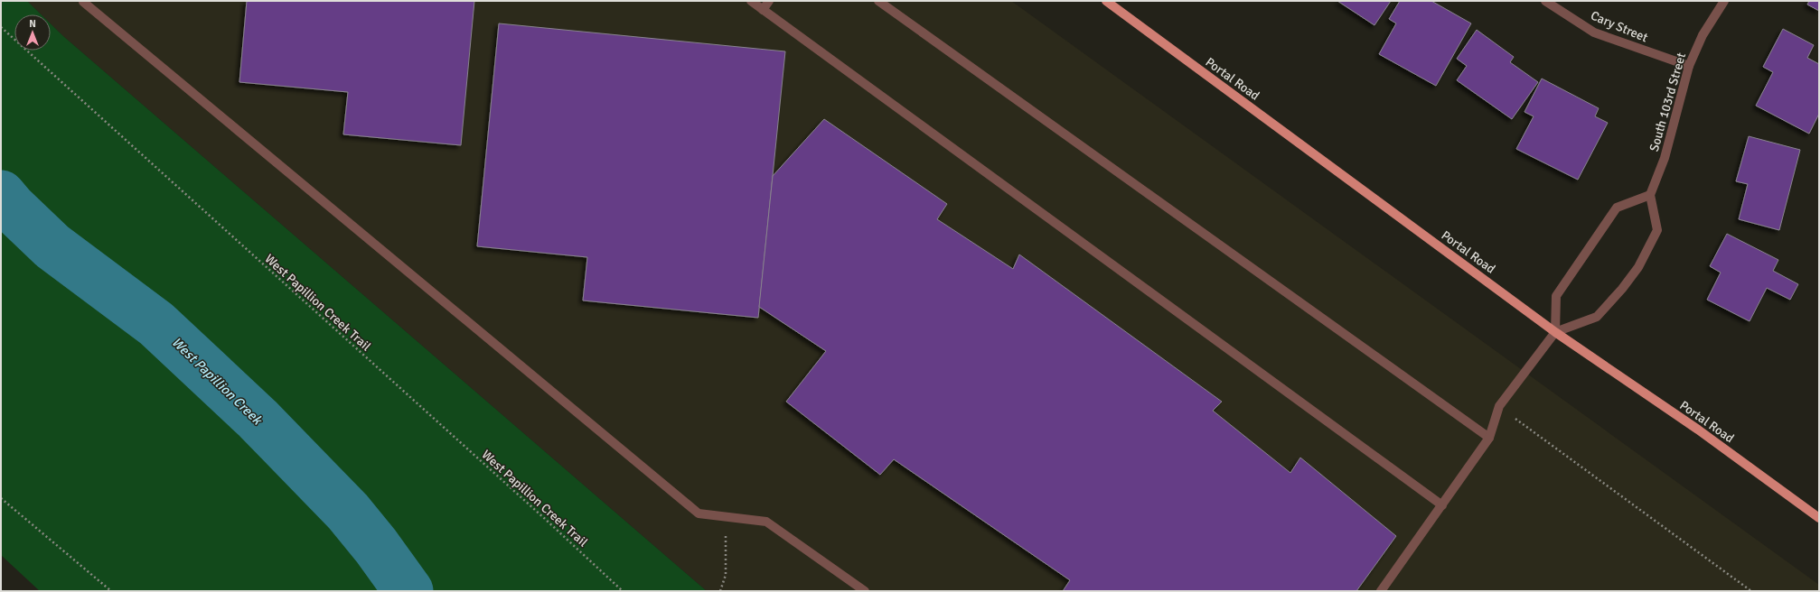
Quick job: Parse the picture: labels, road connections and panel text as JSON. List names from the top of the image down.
{
  "streets": {
    "main road": ["Portal Road"],
    "street": ["Cary Street", "South 103rd Street"],
    "path": ["West Papillion Creek Trail"]
  },
  "crossings": [
    ["Cary Street", "South 103rd Street"]
  ],
  "water": ["West Papillion Creek"],
  "north": "top"
}
